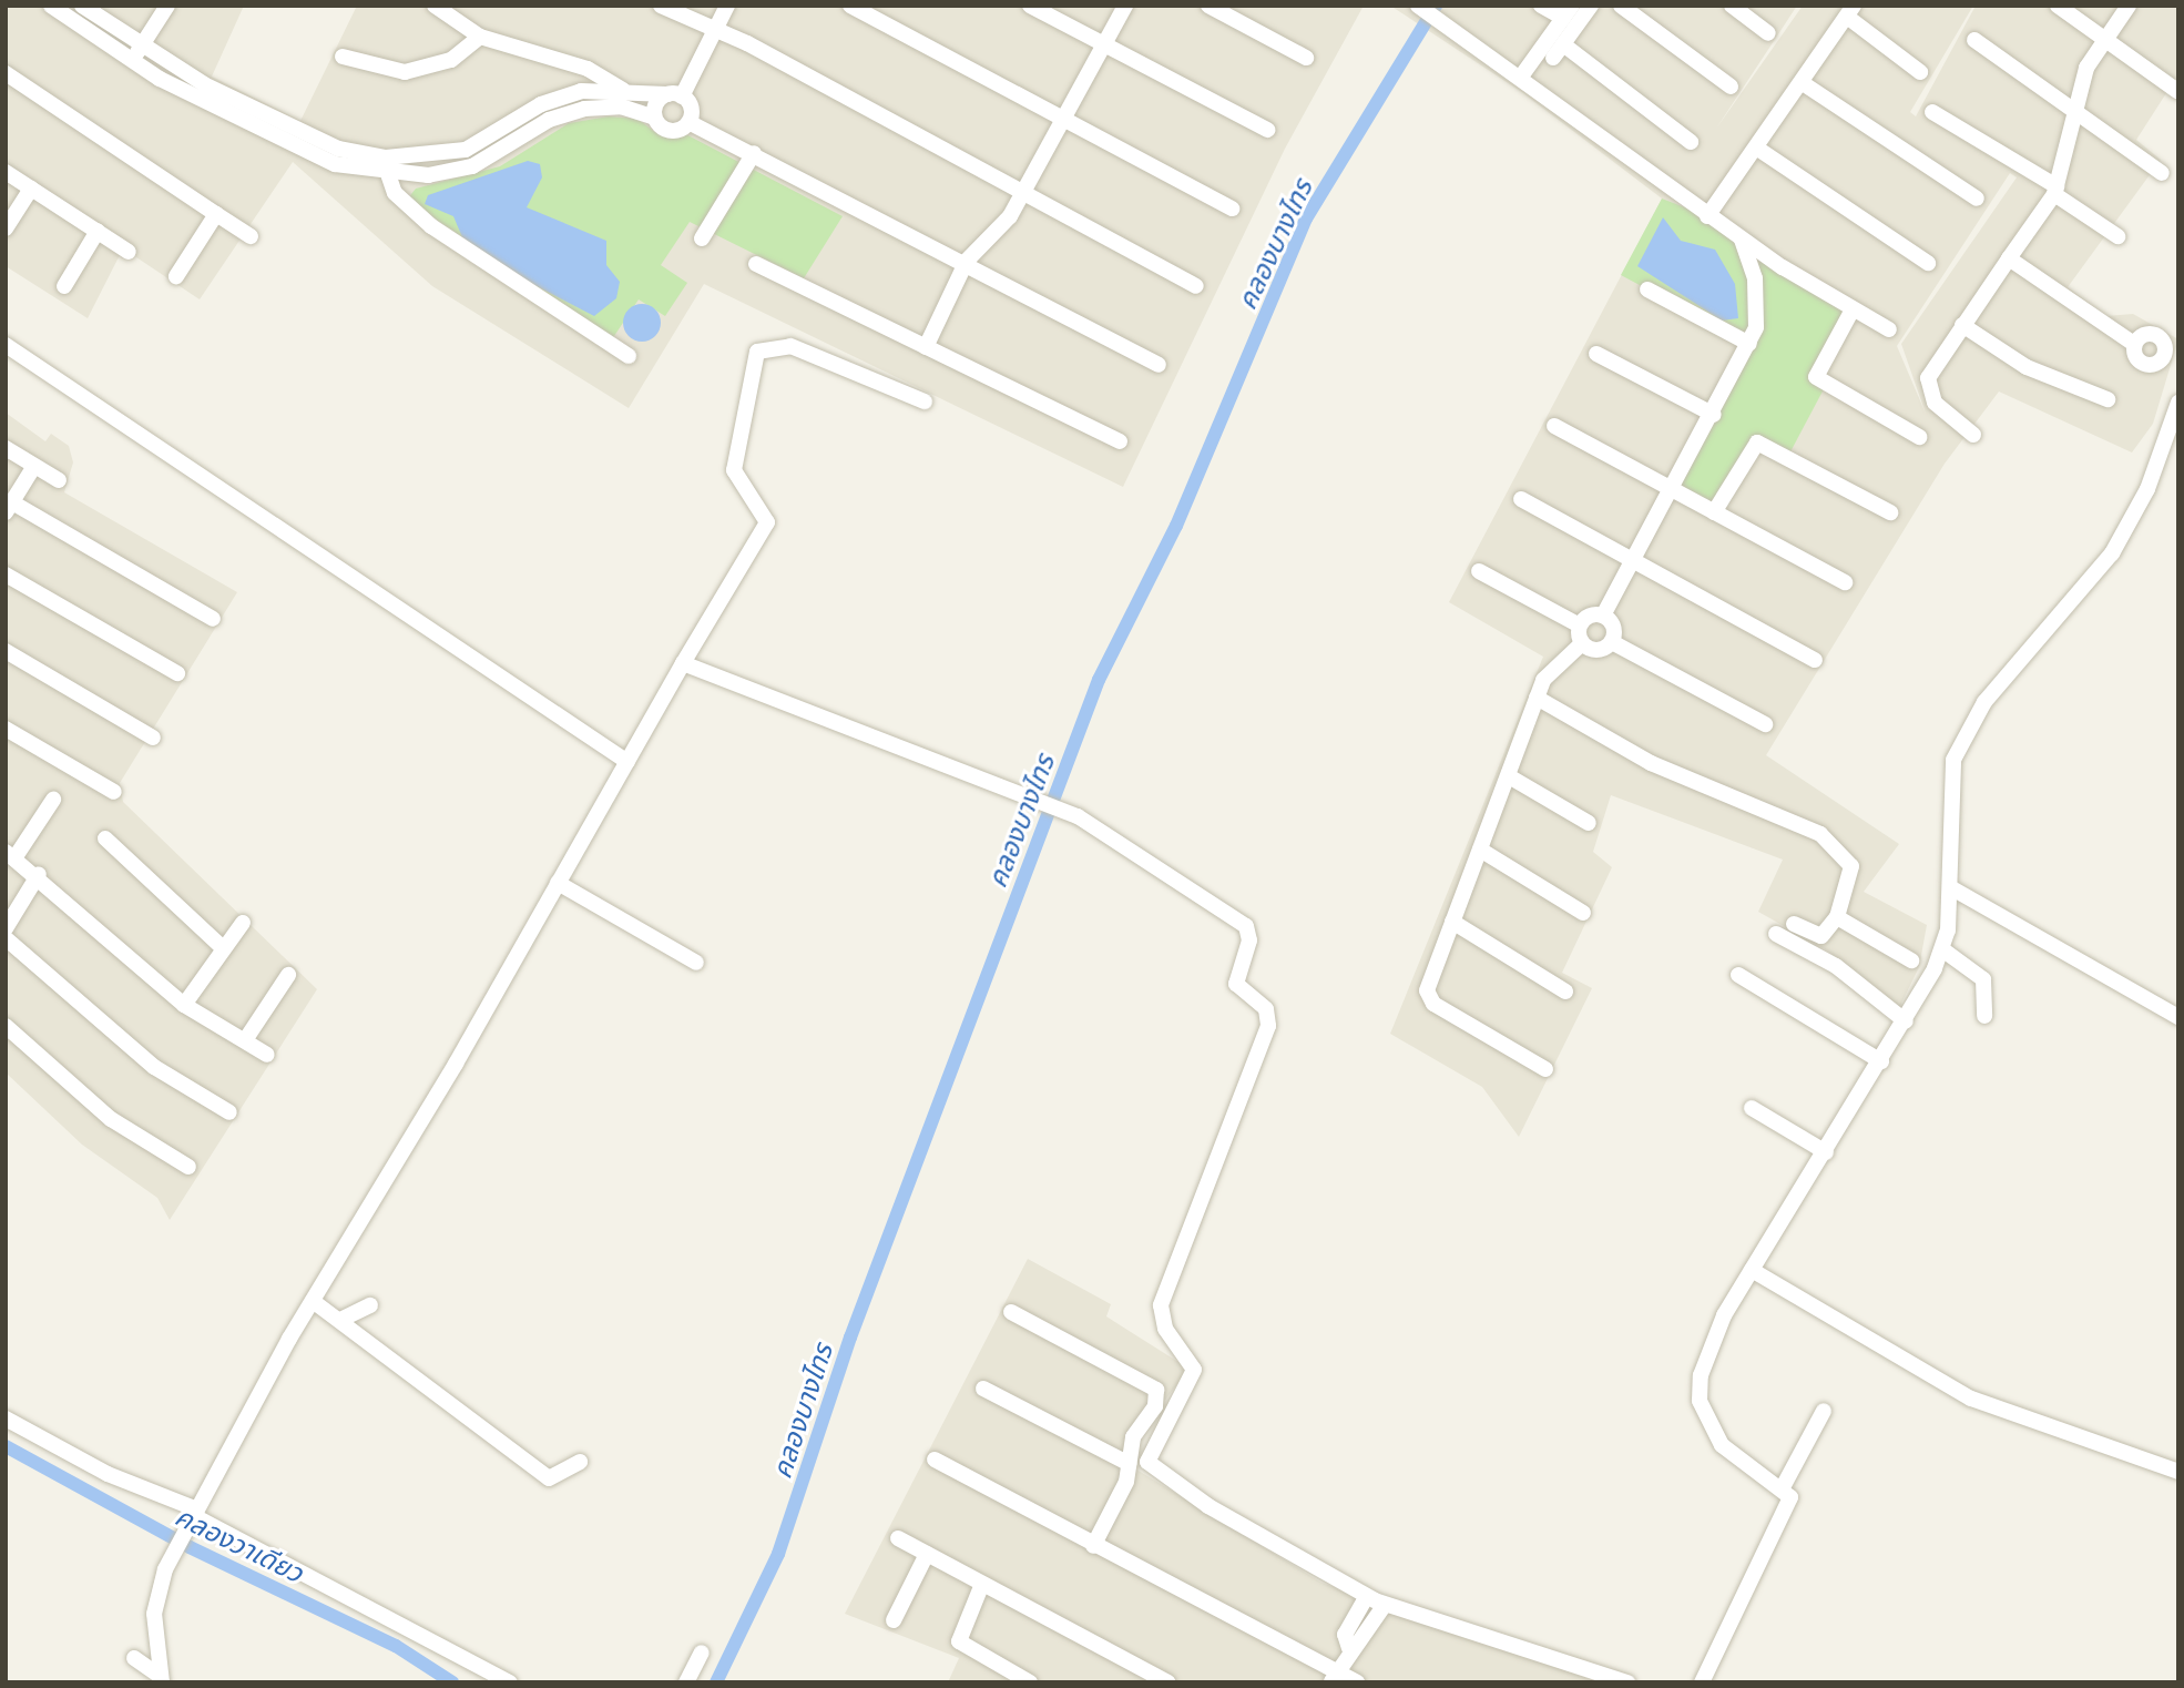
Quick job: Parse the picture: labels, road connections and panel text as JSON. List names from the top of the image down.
{
  "water": ["คลองบางไทร", "คลองวาเดียว"]
}
